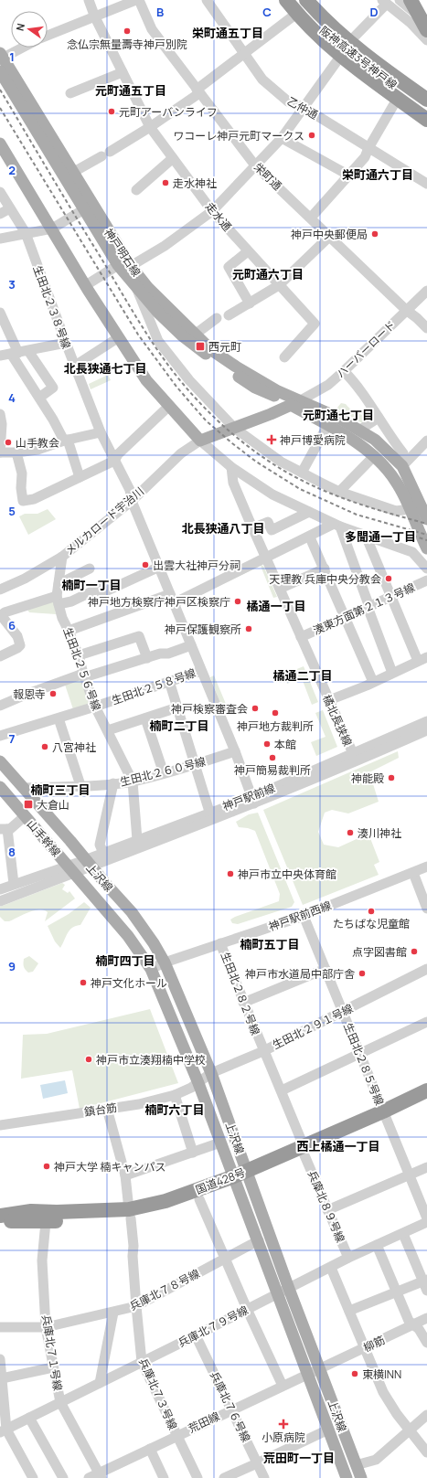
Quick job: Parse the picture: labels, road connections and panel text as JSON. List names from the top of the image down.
{
  "streets": {
    "highway": ["阪神高速3号神戸線", "国道428号"],
    "main road": ["神戸明石線", "山手幹線", "上沢線"],
    "street": [
      "乙仲通",
      "栄町通",
      "走水通",
      "生田北２３８号線",
      "ハーバーロード",
      "メルカロード宇治川",
      "湊東方面第２１３号線",
      "生田北２５６号線",
      "生田北２５８号線",
      "橘北長狭線",
      "生田北２６０号線",
      "神戸駅前線",
      "神戸駅前西線",
      "生田北２８２号線",
      "生田北２９１号線",
      "生田北２８５号線",
      "鎮台筋",
      "兵庫北８９号線",
      "兵庫北７８号線",
      "兵庫北７９号線",
      "柳筋",
      "兵庫北７１号線",
      "兵庫北７３号線",
      "兵庫北７６号線",
      "荒田線"
    ]
  },
  "crossings": [
    ["栄町通", "ハーバーロード"],
    ["神戸明石線", "ハーバーロード"],
    ["生田北２３８号線", "メルカロード宇治川"],
    ["生田北２３８号線", "生田北２５８号線"],
    ["生田北２３８号線", "生田北２６０号線"],
    ["生田北２３８号線", "神戸駅前線"],
    ["メルカロード宇治川", "生田北２５６号線"],
    ["湊東方面第２１３号線", "橘北長狭線"],
    ["生田北２５６号線", "生田北２５８号線"],
    ["生田北２５６号線", "生田北２６０号線"],
    ["生田北２５６号線", "神戸駅前線"],
    ["橘北長狭線", "神戸駅前線"],
    ["生田北２６０号線", "山手幹線"],
    ["神戸駅前線", "山手幹線"],
    ["神戸駅前線", "上沢線"],
    ["山手幹線", "上沢線"],
    ["上沢線", "神戸駅前西線"],
    ["上沢線", "生田北２９１号線"],
    ["上沢線", "鎮台筋"],
    ["上沢線", "国道428号"],
    ["上沢線", "兵庫北７８号線"],
    ["上沢線", "兵庫北７９号線"],
    ["上沢線", "柳筋"],
    ["上沢線", "荒田線"],
    ["神戸駅前西線", "生田北２８２号線"],
    ["神戸駅前西線", "生田北２８５号線"],
    ["生田北２８２号線", "生田北２９１号線"],
    ["生田北２８２号線", "国道428号"],
    ["生田北２８２号線", "兵庫北８９号線"],
    ["生田北２９１号線", "生田北２８５号線"],
    ["生田北２９１号線", "鎮台筋"],
    ["生田北２８５号線", "国道428号"],
    ["鎮台筋", "兵庫北７３号線"],
    ["国道428号", "兵庫北８９号線"],
    ["国道428号", "兵庫北７１号線"],
    ["国道428号", "兵庫北７３号線"],
    ["兵庫北８９号線", "兵庫北７９号線"],
    ["兵庫北７８号線", "兵庫北７１号線"],
    ["兵庫北７８号線", "兵庫北７３号線"],
    ["兵庫北７９号線", "兵庫北７１号線"],
    ["兵庫北７９号線", "兵庫北７３号線"],
    ["兵庫北７９号線", "兵庫北７６号線"],
    ["柳筋", "荒田線"],
    ["兵庫北７１号線", "荒田線"],
    ["兵庫北７３号線", "荒田線"],
    ["兵庫北７６号線", "荒田線"]
  ],
  "districts": [
    "栄町通五丁目",
    "元町通五丁目",
    "栄町通六丁目",
    "元町通六丁目",
    "北長狭通七丁目",
    "元町通七丁目",
    "北長狭通八丁目",
    "多聞通一丁目",
    "楠町一丁目",
    "橘通一丁目",
    "橘通二丁目",
    "楠町二丁目",
    "楠町三丁目",
    "楠町五丁目",
    "楠町四丁目",
    "楠町六丁目",
    "西上橘通一丁目",
    "荒田町一丁目"
  ],
  "places": {
    "other": [
      "念仏宗無量壽寺神戸別院",
      "元町アーバンライフ",
      "ワコーレ神戸元町マークス",
      "走水神社",
      "神戸中央郵便局",
      "山手教会",
      "出雲大社神戸分祠",
      "天理教 兵庫中央分教会",
      "神戸地方検察庁神戸区検察庁",
      "神戸保護観察所",
      "報恩寺",
      "神戸検察審査会",
      "神戸地方裁判所",
      "本館",
      "八宮神社",
      "神戸簡易裁判所",
      "神能殿",
      "湊川神社",
      "神戸市立中央体育館",
      "たちばな児童館",
      "点字図書館",
      "神戸市水道局中部庁舎",
      "神戸文化ホール",
      "神戸市立湊翔楠中学校",
      "神戸大学 楠キャンパス",
      "東横INN"
    ],
    "transit": ["西元町", "大倉山"],
    "health": ["神戸博愛病院", "小原病院"]
  },
  "north": "left",
  "grid": {
    "columns": ["B", "C", "D"],
    "rows": [
      "1",
      "2",
      "3",
      "4",
      "5",
      "6",
      "7",
      "8",
      "9"
    ]
  }
}
